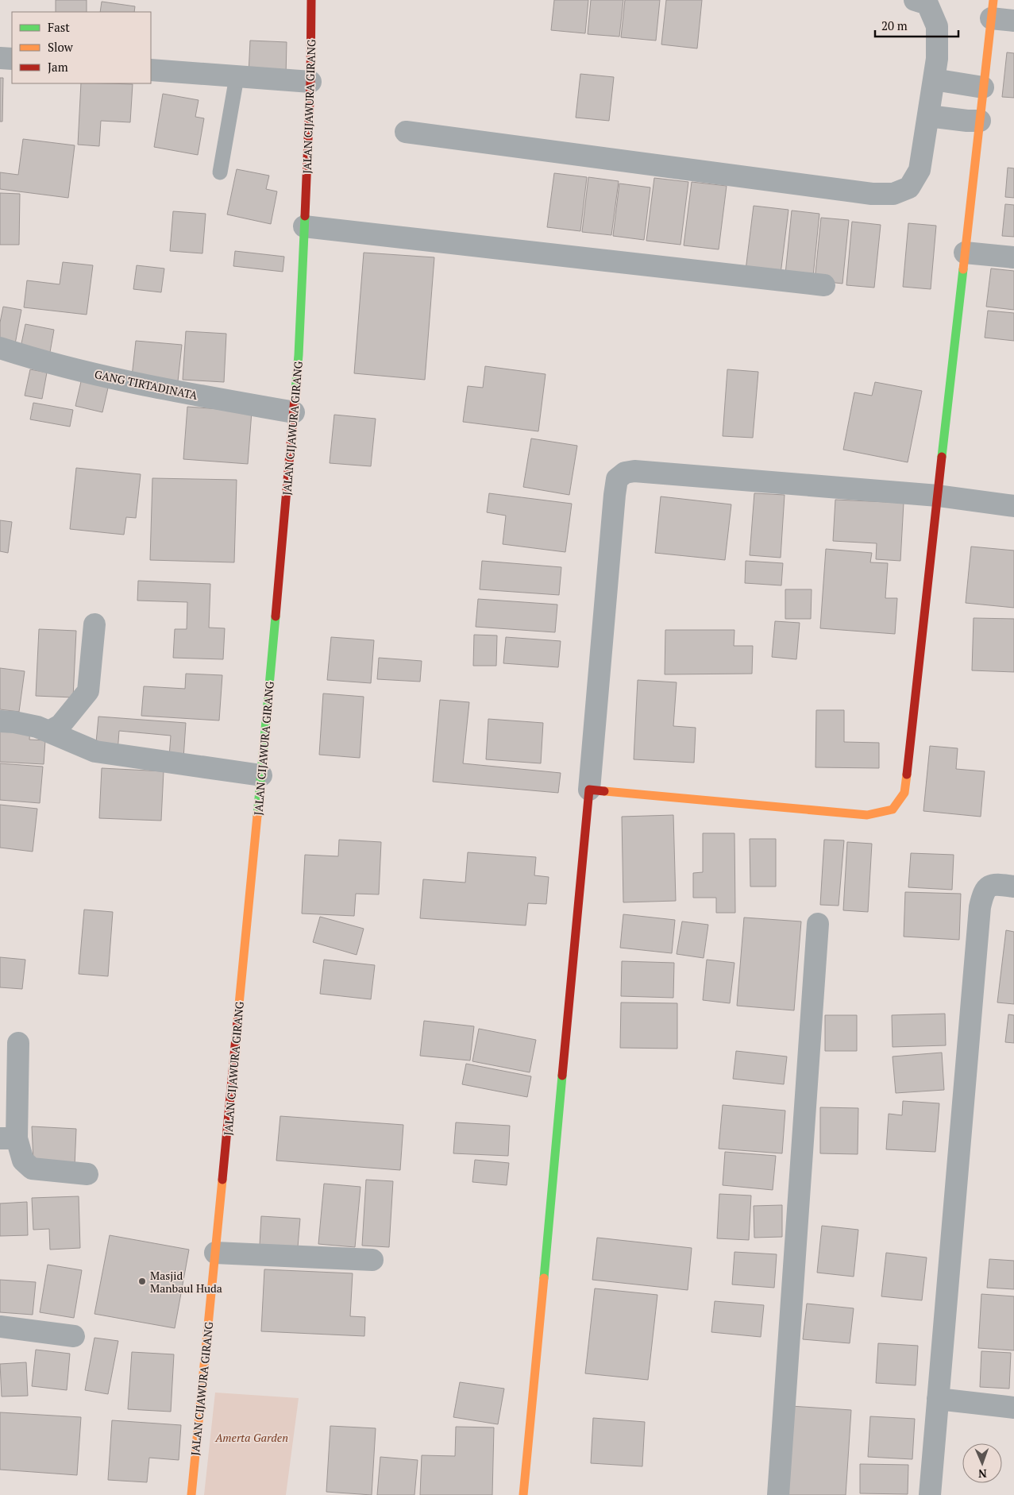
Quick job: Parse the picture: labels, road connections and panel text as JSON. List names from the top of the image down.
{
  "streets": {
    "street": ["JALAN CIJAWURA GIRANG", "GANG TIRTADINATA"]
  },
  "crossings": [
    ["JALAN CIJAWURA GIRANG", "GANG TIRTADINATA"]
  ],
  "parks": ["Amerta Garden"],
  "places": ["Masjid Manbaul Huda"],
  "legend": ["Fast", "Slow", "Jam"],
  "scale_bar": "20 m",
  "north": "bottom"
}
